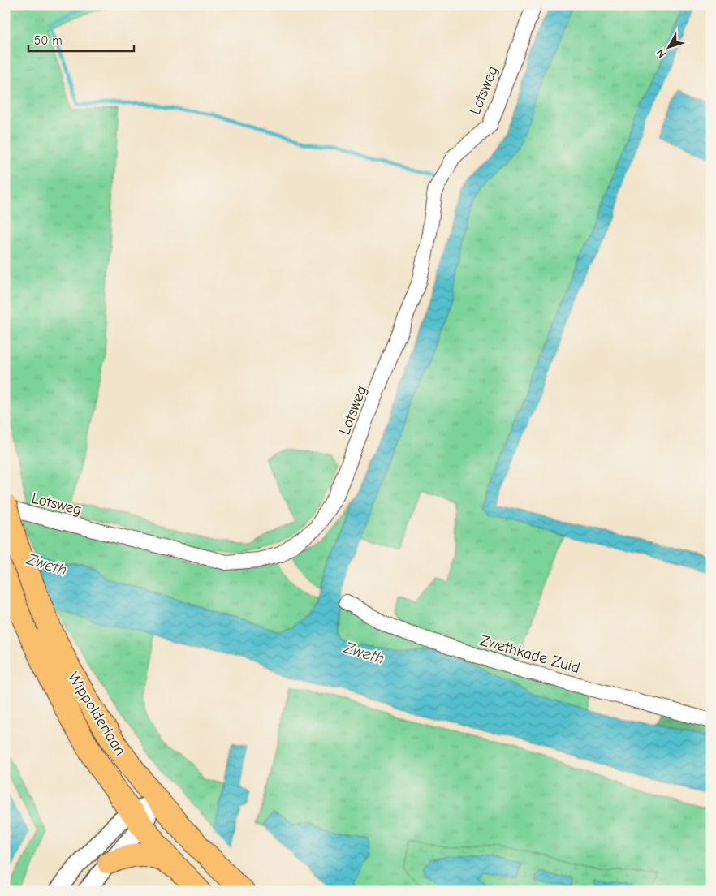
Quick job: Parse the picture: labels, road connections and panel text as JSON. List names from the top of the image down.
{
  "streets": {
    "main road": ["Wippolderlaan"],
    "street": ["Lotsweg", "Zwethkade Zuid"]
  },
  "water": ["Zweth"],
  "scale_bar": "50 m",
  "north": "bottom left"
}
